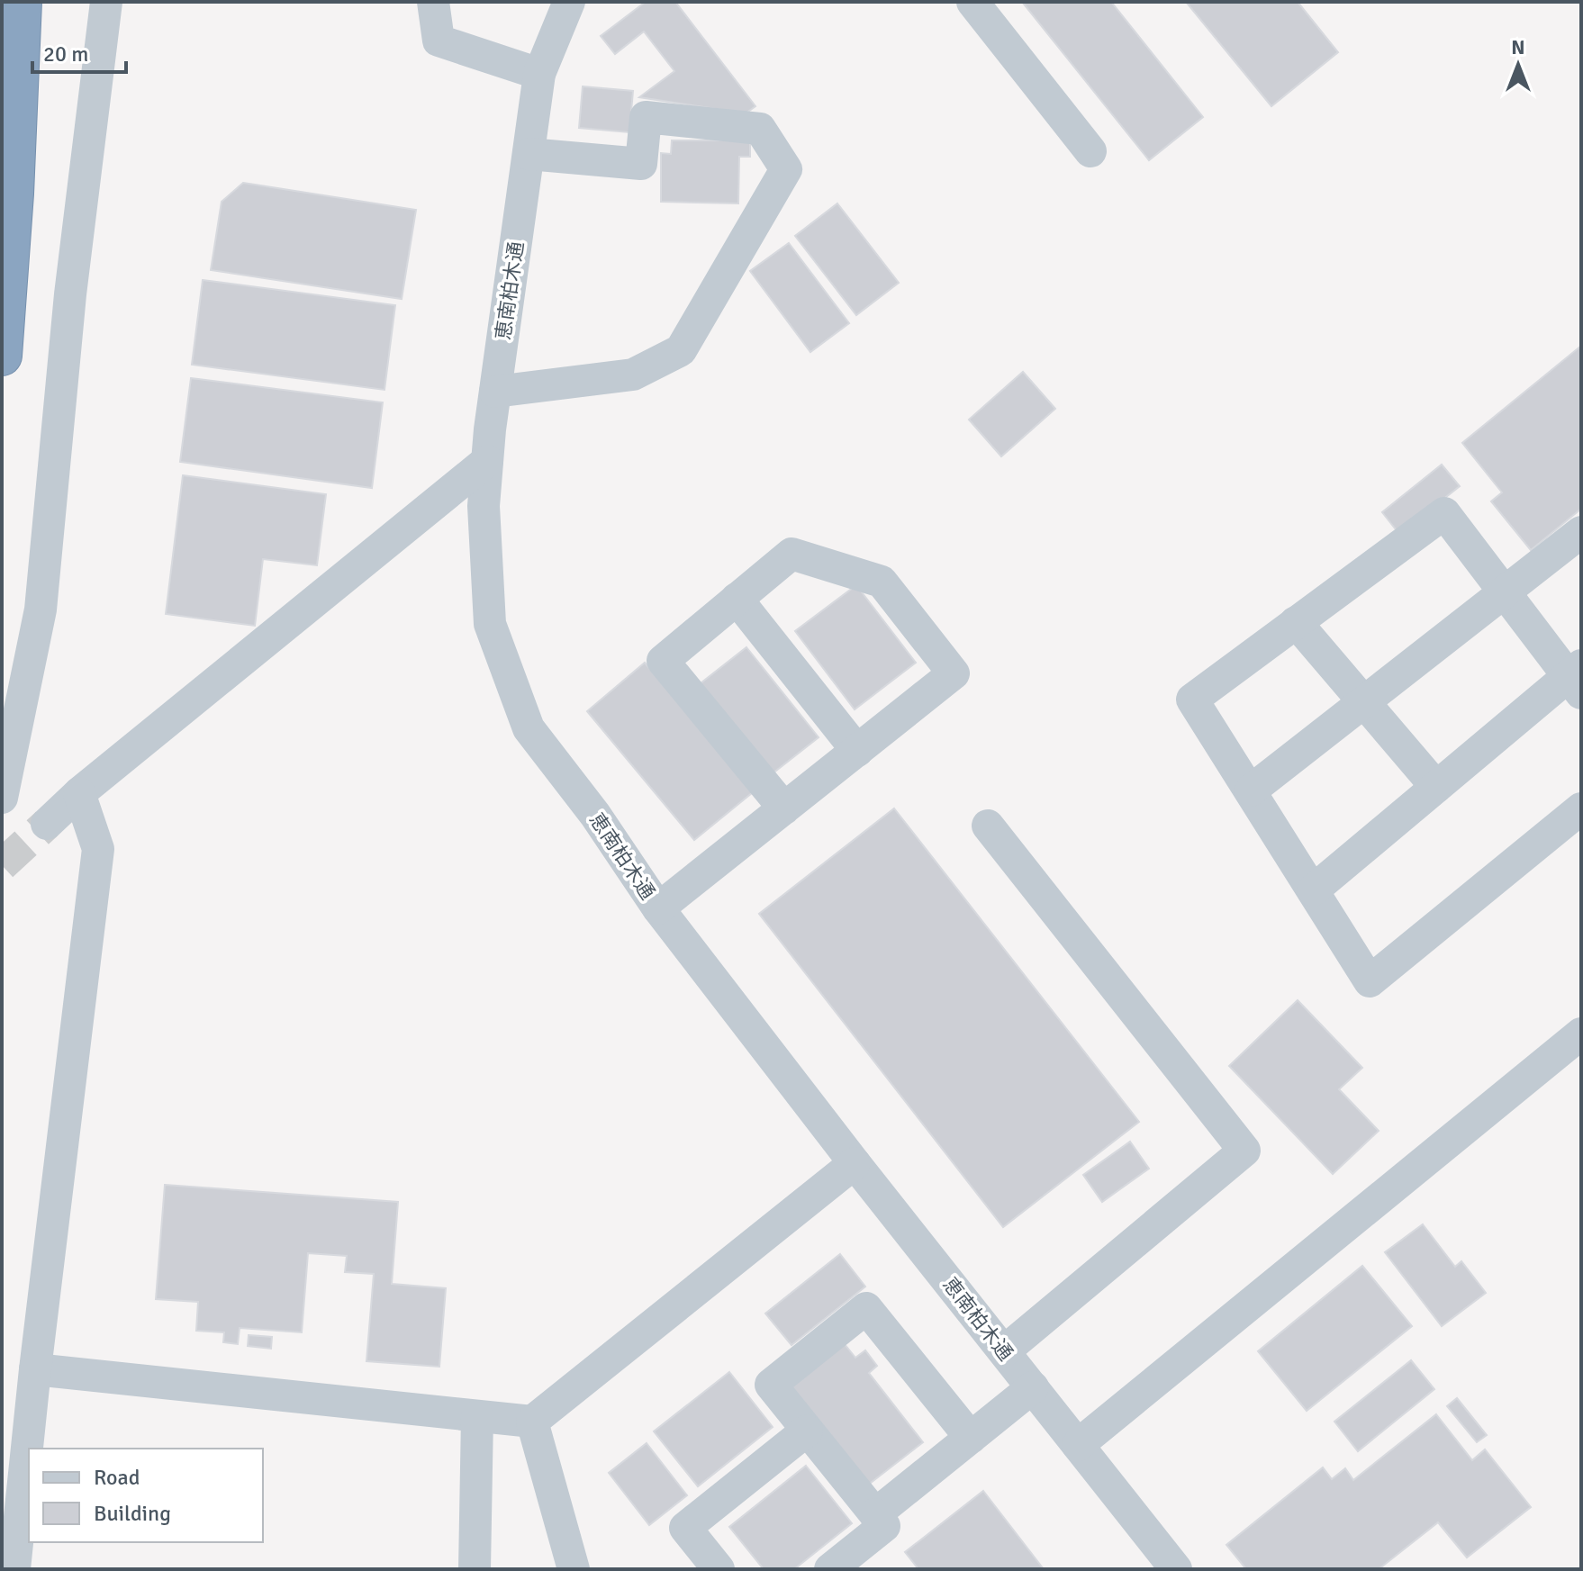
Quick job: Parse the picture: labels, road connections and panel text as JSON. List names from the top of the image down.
{
  "streets": {
    "street": ["恵南柏木通"]
  },
  "legend": ["Road", "Building"],
  "scale_bar": "20 m",
  "north": "top"
}
